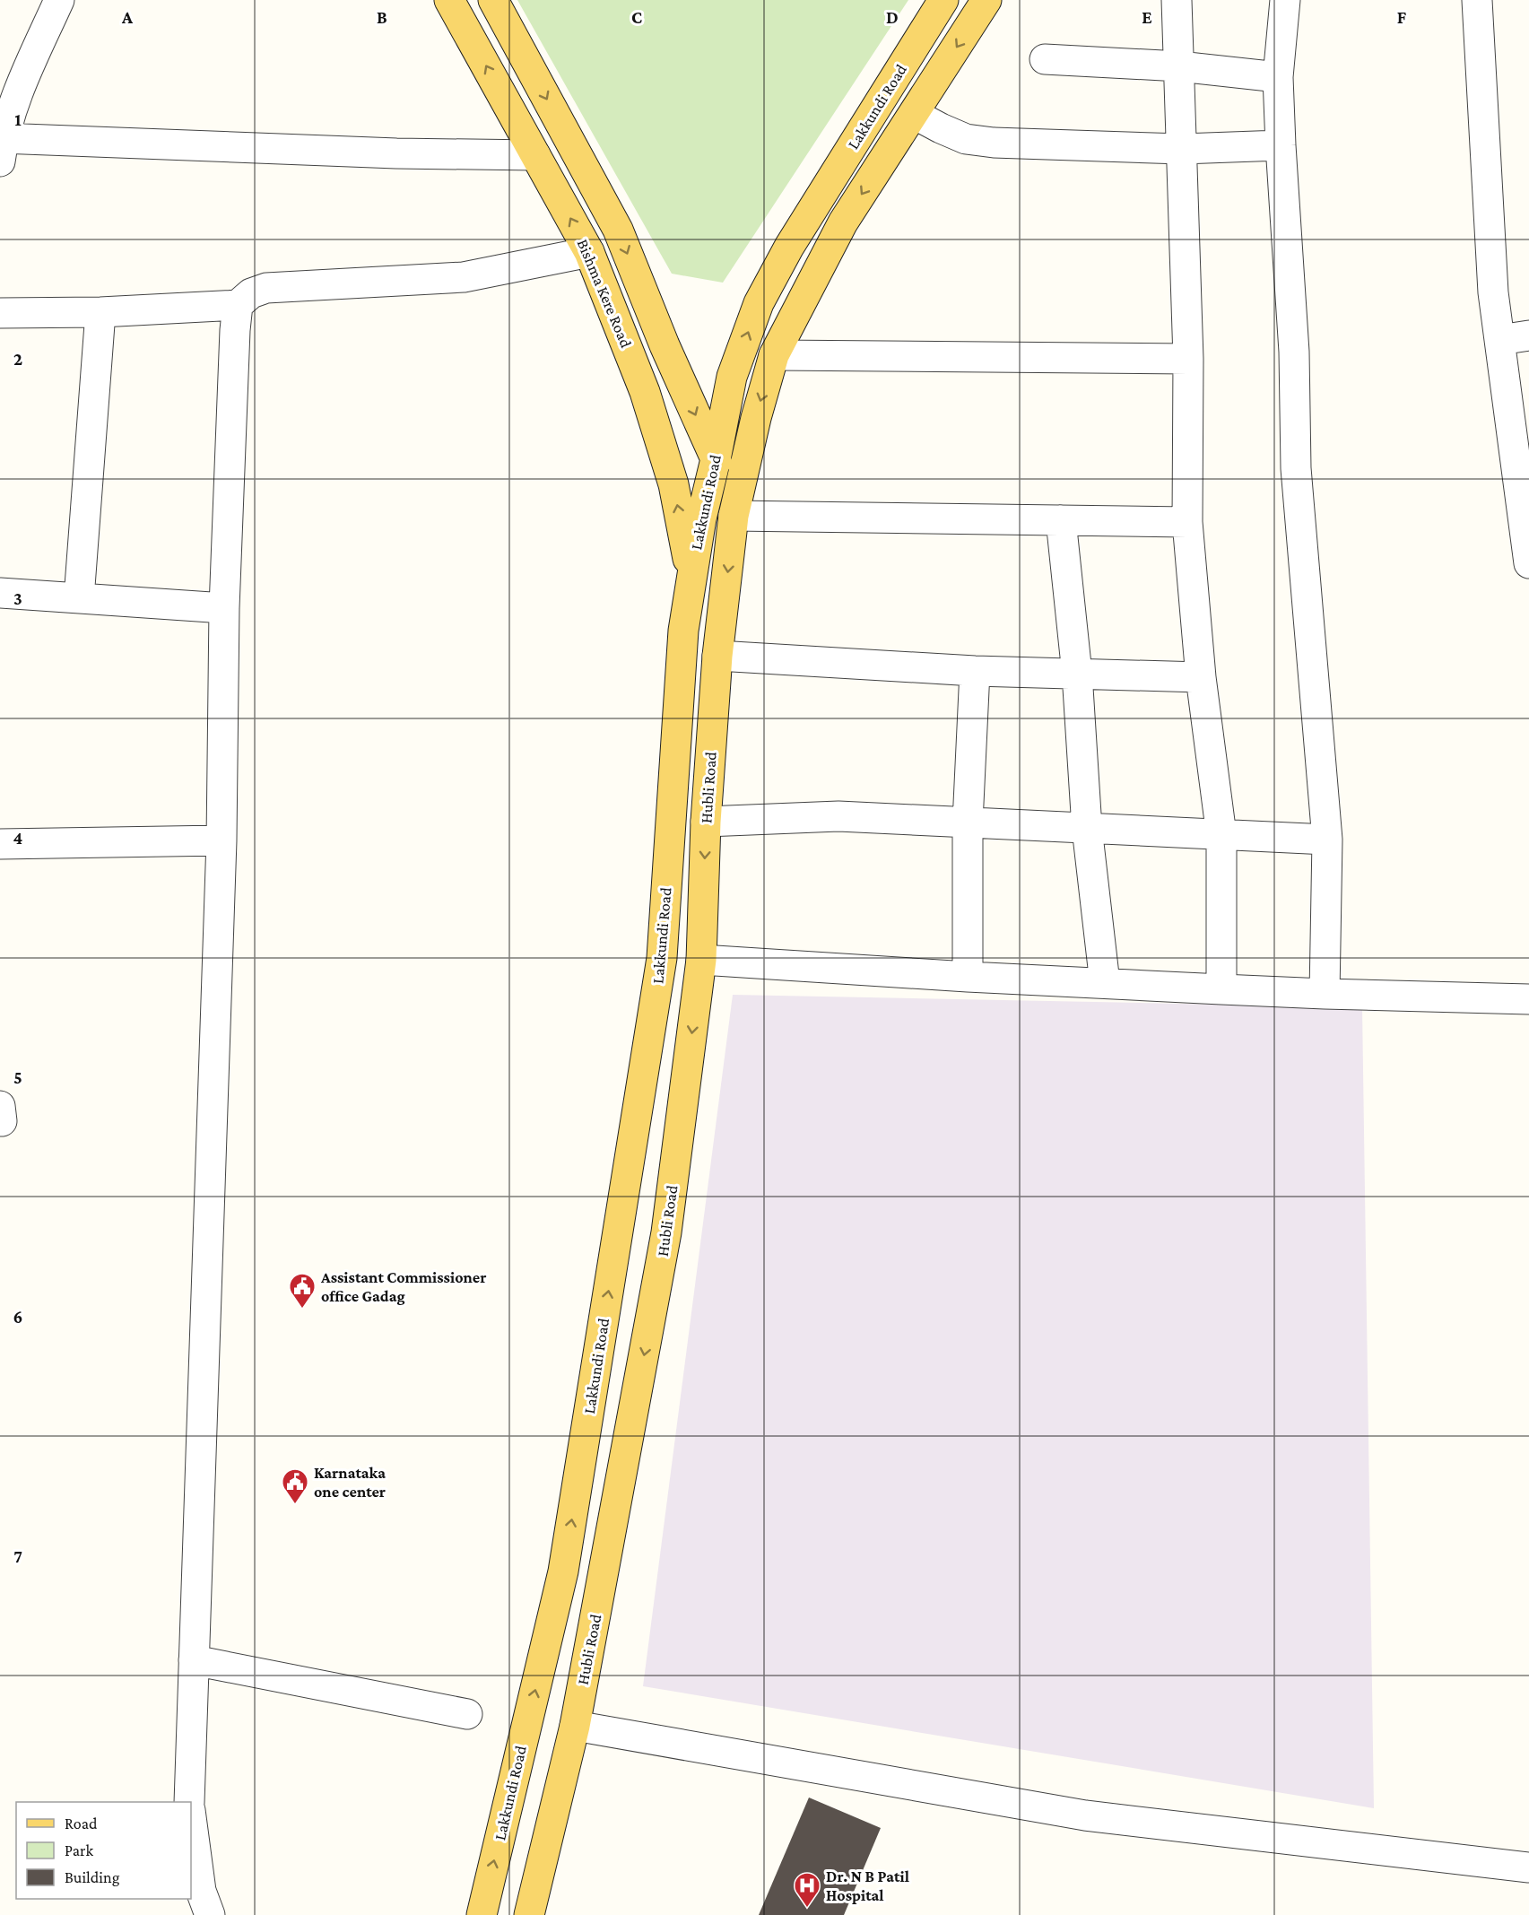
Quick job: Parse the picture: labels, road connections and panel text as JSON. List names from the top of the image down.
{
  "streets": {
    "main road": ["Lakkundi Road", "Bishma Kere Road", "Hubli Road"]
  },
  "crossings": [
    ["Lakkundi Road", "Bishma Kere Road"],
    ["Lakkundi Road", "Hubli Road"]
  ],
  "one_way": ["Hubli Road"],
  "places": {
    "public building": ["Assistant Commissioner office Gadag", "Karnataka one center"],
    "hospital": ["Dr. N B Patil Hospital"]
  },
  "legend": ["Road", "Park", "Building"],
  "grid": {
    "columns": [
      "A",
      "B",
      "C",
      "D",
      "E",
      "F"
    ],
    "rows": [
      "1",
      "2",
      "3",
      "4",
      "5",
      "6",
      "7"
    ]
  }
}
